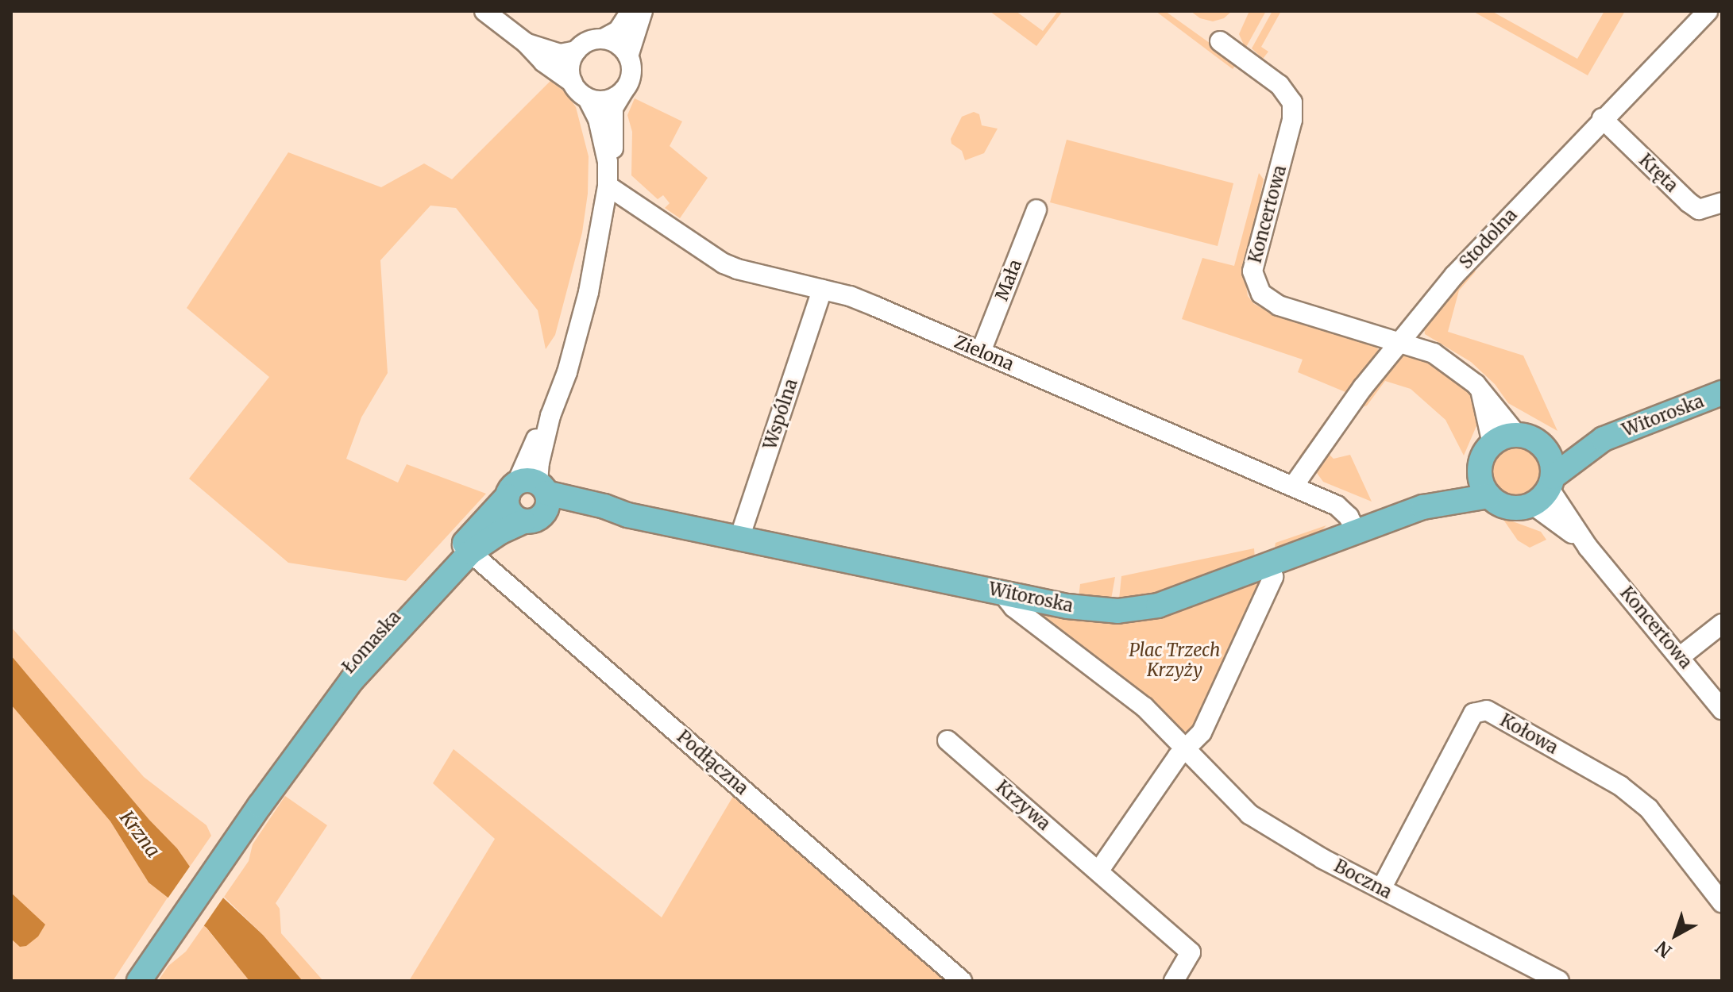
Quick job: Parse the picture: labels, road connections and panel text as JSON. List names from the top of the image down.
{
  "streets": {
    "main road": ["Witoroska", "Łomaska"],
    "street": [
      "Kręta",
      "Koncertowa",
      "Stodolna",
      "Mała",
      "Zielona",
      "Wspólna",
      "Kołowa",
      "Podłączna",
      "Krzywa",
      "Boczna"
    ]
  },
  "crossings": [
    ["Kręta", "Stodolna"],
    ["Koncertowa", "Stodolna"],
    ["Koncertowa", "Witoroska"],
    ["Stodolna", "Zielona"],
    ["Mała", "Zielona"],
    ["Zielona", "Wspólna"],
    ["Zielona", "Witoroska"],
    ["Wspólna", "Witoroska"],
    ["Witoroska", "Łomaska"],
    ["Witoroska", "Podłączna"],
    ["Łomaska", "Podłączna"],
    ["Kołowa", "Boczna"]
  ],
  "water": ["Krzna"],
  "parks": ["Plac Trzech Krzyży"],
  "north": "bottom left"
}
